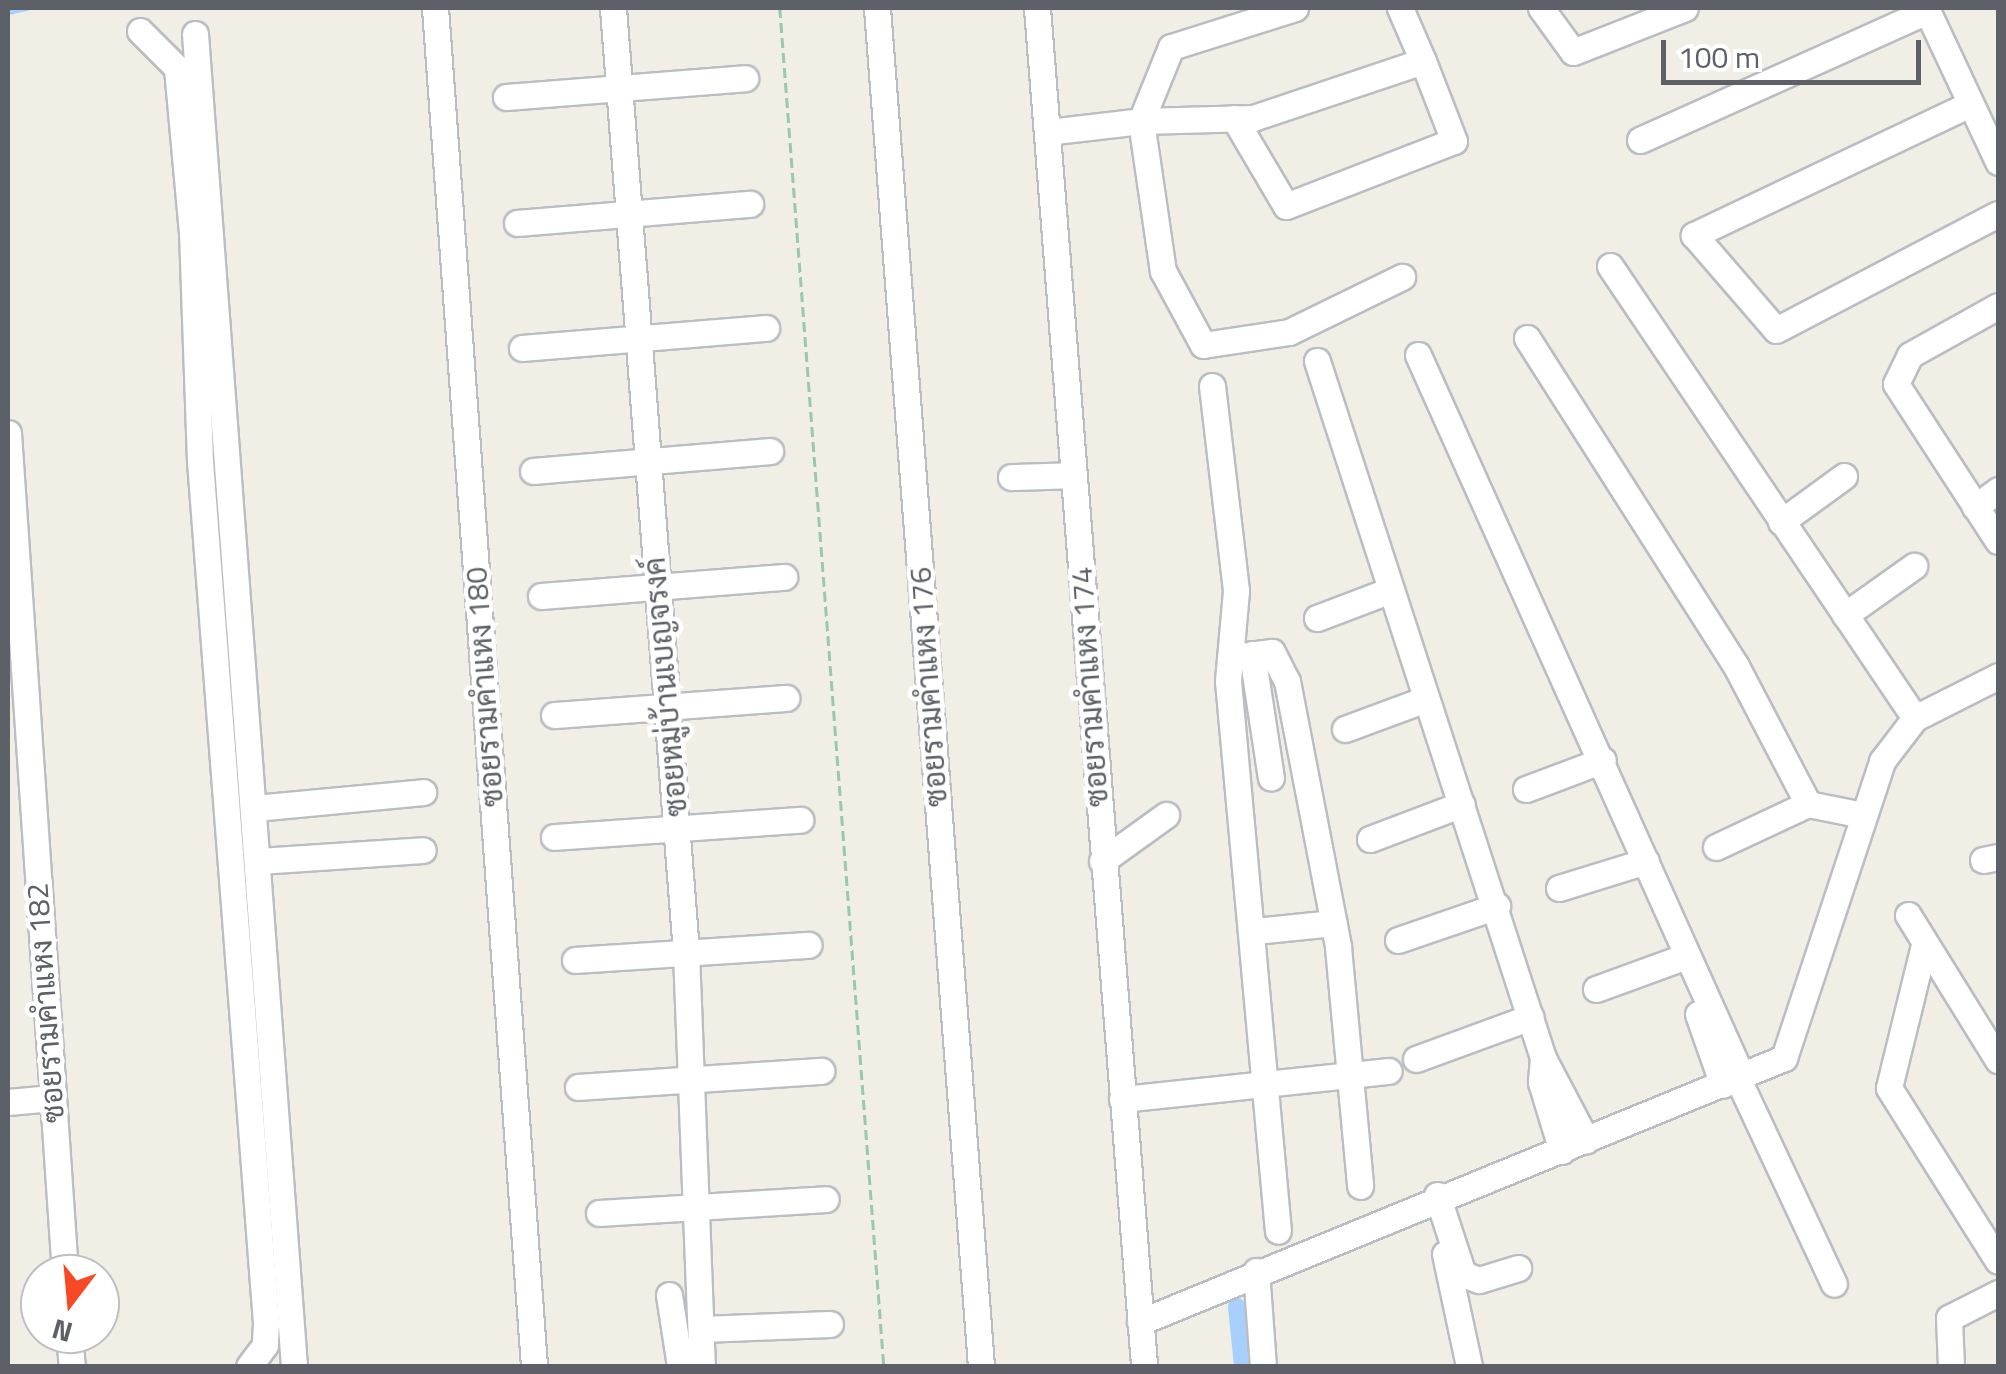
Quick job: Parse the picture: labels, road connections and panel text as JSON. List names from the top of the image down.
{
  "streets": {
    "street": [
      "ซอยรามคำแหง 180",
      "ซอยหมู่บ้านเบญจรงค์",
      "ซอยรามคำแหง 176",
      "ซอยรามคำแหง 174",
      "ซอยรามคำแหง 182"
    ]
  },
  "scale_bar": "100 m",
  "north": "bottom"
}
